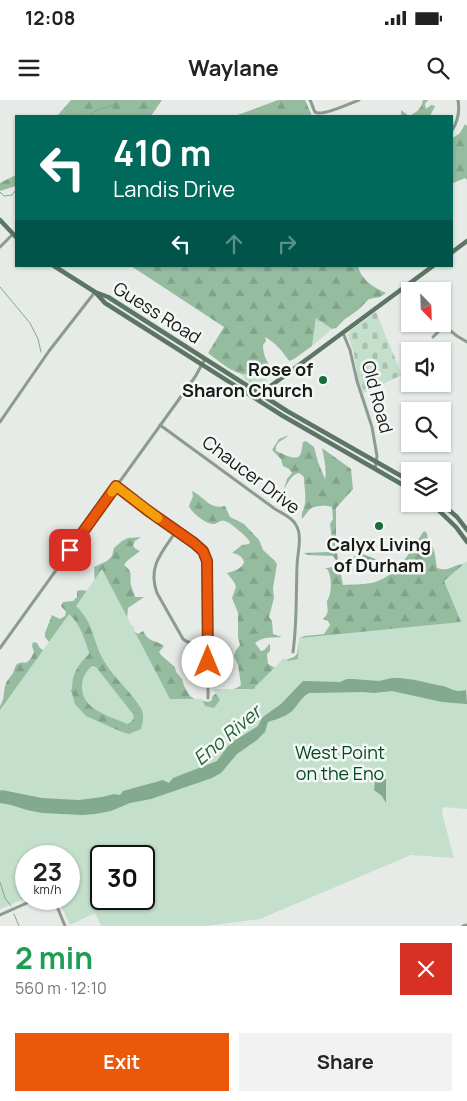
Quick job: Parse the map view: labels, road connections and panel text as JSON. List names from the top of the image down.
{
  "streets": {
    "main road": ["Guess Road"],
    "street": ["Old Road", "Chaucer Drive"]
  },
  "crossings": [
    ["Guess Road", "Old Road"]
  ],
  "water": ["Eno River"],
  "parks": ["West Point on the Eno"],
  "places": ["Rose of Sharon Church", "Calyx Living of Durham"],
  "north": "bottom right",
  "page": {
    "status": "12:08",
    "header": "Waylane",
    "turn": ["410 m", "Landis Drive"],
    "speed": "23 km/h",
    "limit": "30",
    "heading": ["2 min", "560 m · 12:10"],
    "buttons": ["Exit", "Share"]
  }
}
